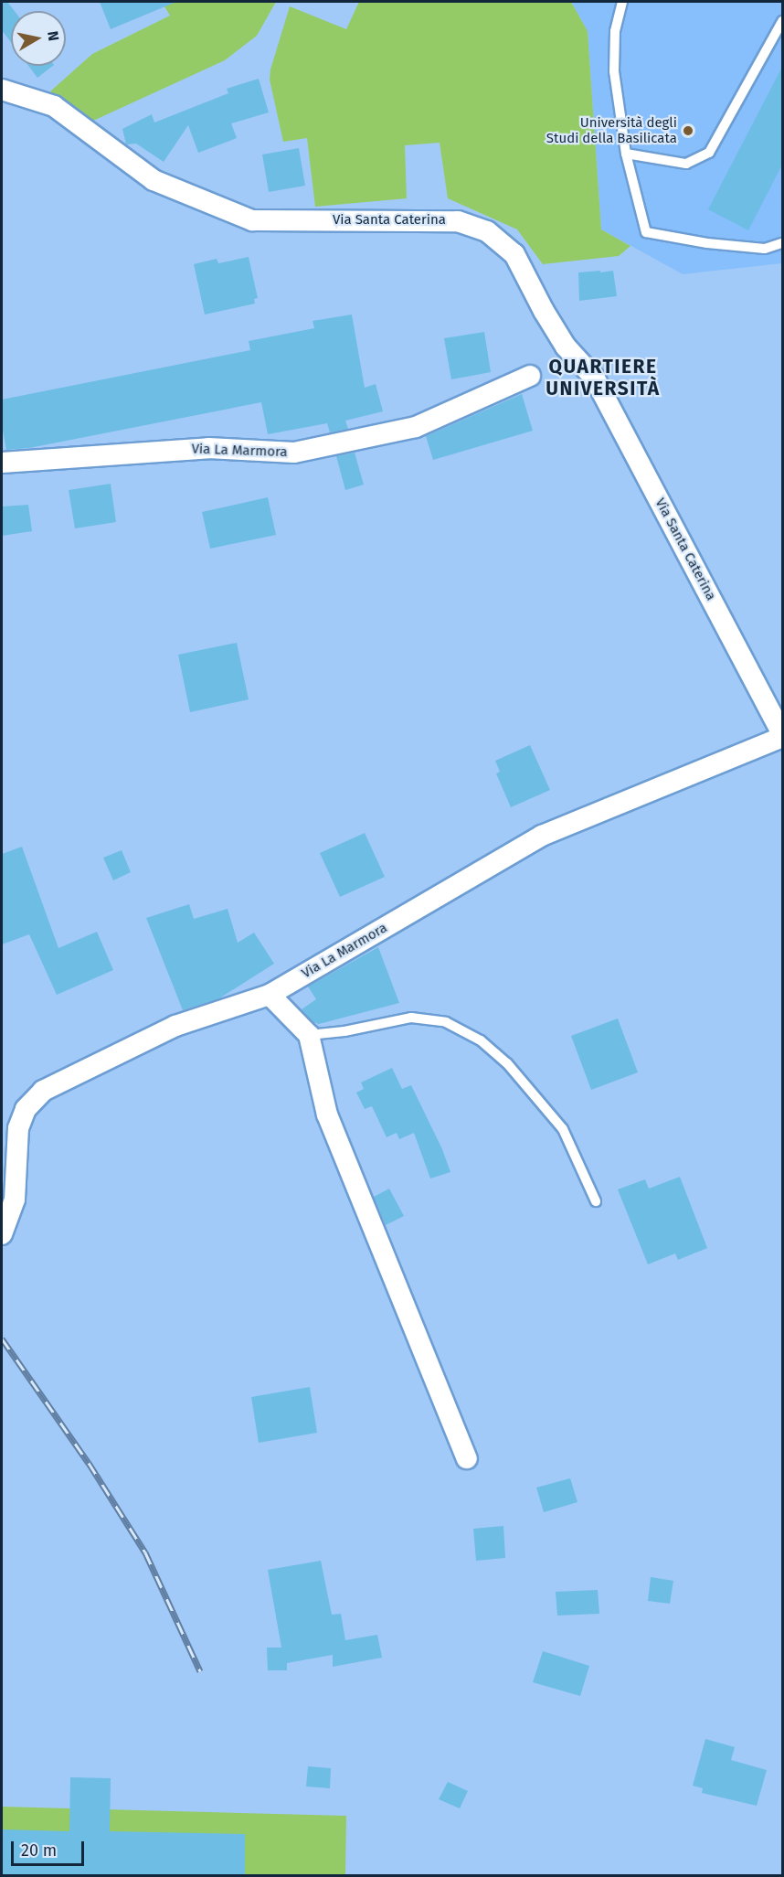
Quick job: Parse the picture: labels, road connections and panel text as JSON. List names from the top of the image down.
{
  "streets": {
    "street": ["Via Santa Caterina", "Via La Marmora"]
  },
  "crossings": [
    ["Via Santa Caterina", "Via La Marmora"]
  ],
  "districts": ["QUARTIERE UNIVERSITÀ"],
  "places": ["Università degli Studi della Basilicata"],
  "scale_bar": "20 m",
  "north": "right"
}
